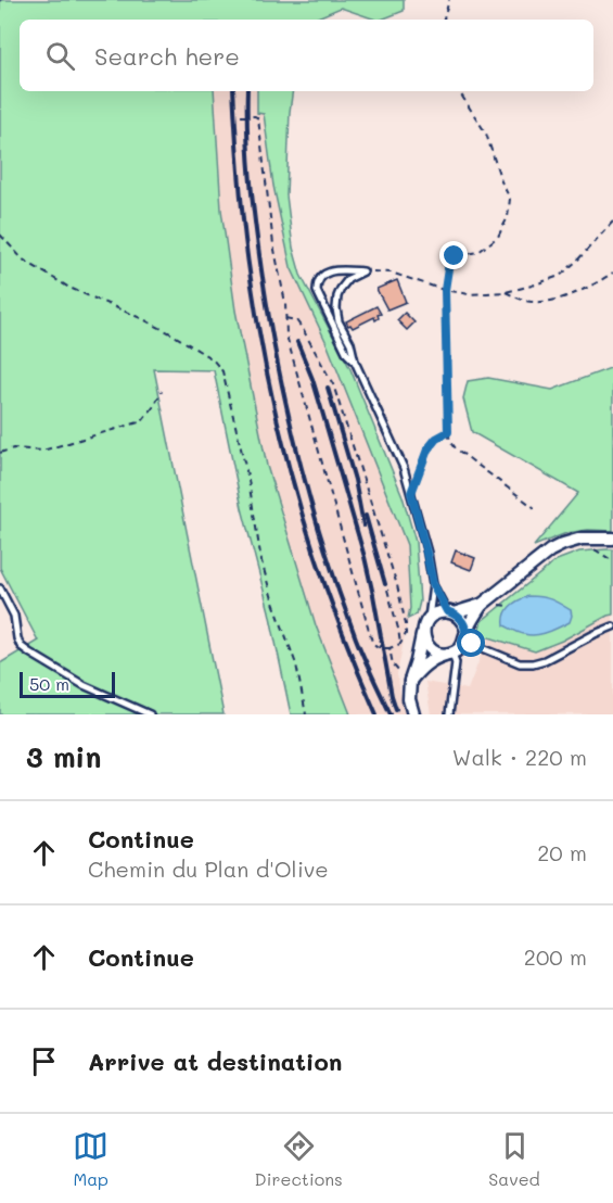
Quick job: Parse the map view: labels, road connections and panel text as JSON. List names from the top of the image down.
{
  "scale_bar": "50 m",
  "page": {
    "search": "Search here",
    "scale": "50 m",
    "heading": ["3 min", "Walk · 220 m"],
    "list": [
      ["Continue", "Chemin du Plan d'Olive", "20 m"],
      ["Continue", "200 m"],
      "Arrive at destination"
    ],
    "nav": ["Map", "Directions", "Saved"]
  }
}
